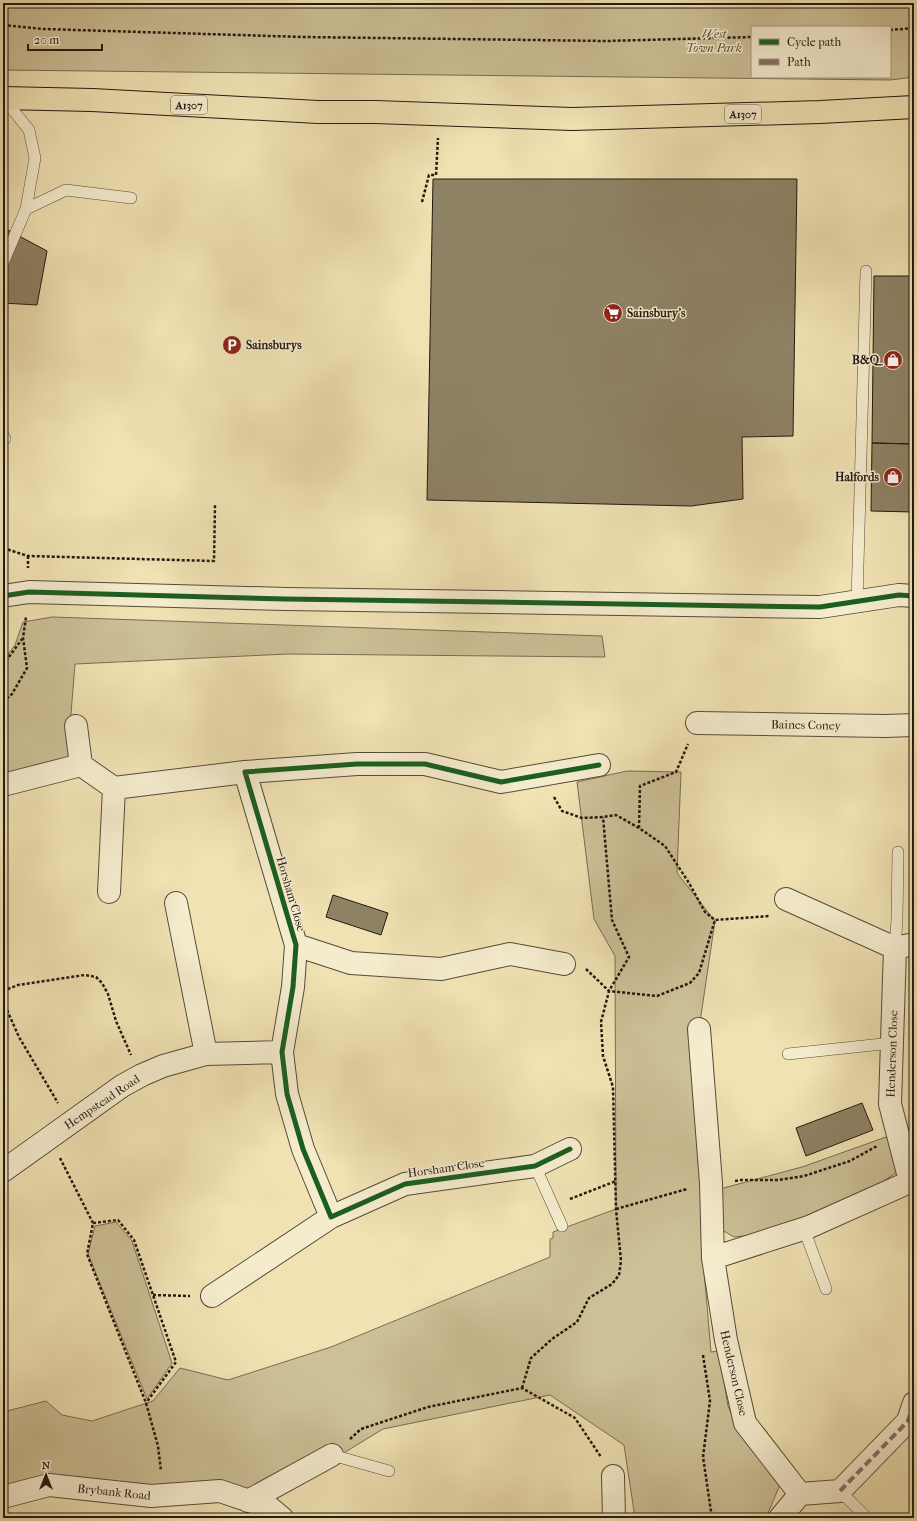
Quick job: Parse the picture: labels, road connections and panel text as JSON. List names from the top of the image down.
{
  "streets": {
    "main road": ["A1307"],
    "street": [
      "Baines Coney",
      "Horsham Close",
      "Henderson Close",
      "Hempstead Road",
      "Brybank Road"
    ]
  },
  "crossings": [
    ["Horsham Close", "Hempstead Road"]
  ],
  "parks": ["West Town Park"],
  "places": {
    "supermarket": ["Sainsbury's"],
    "parking": ["Sainsburys"],
    "shop": ["B&Q", "Halfords"]
  },
  "legend": ["Cycle path", "Path"],
  "scale_bar": "20 m",
  "north": "top"
}
